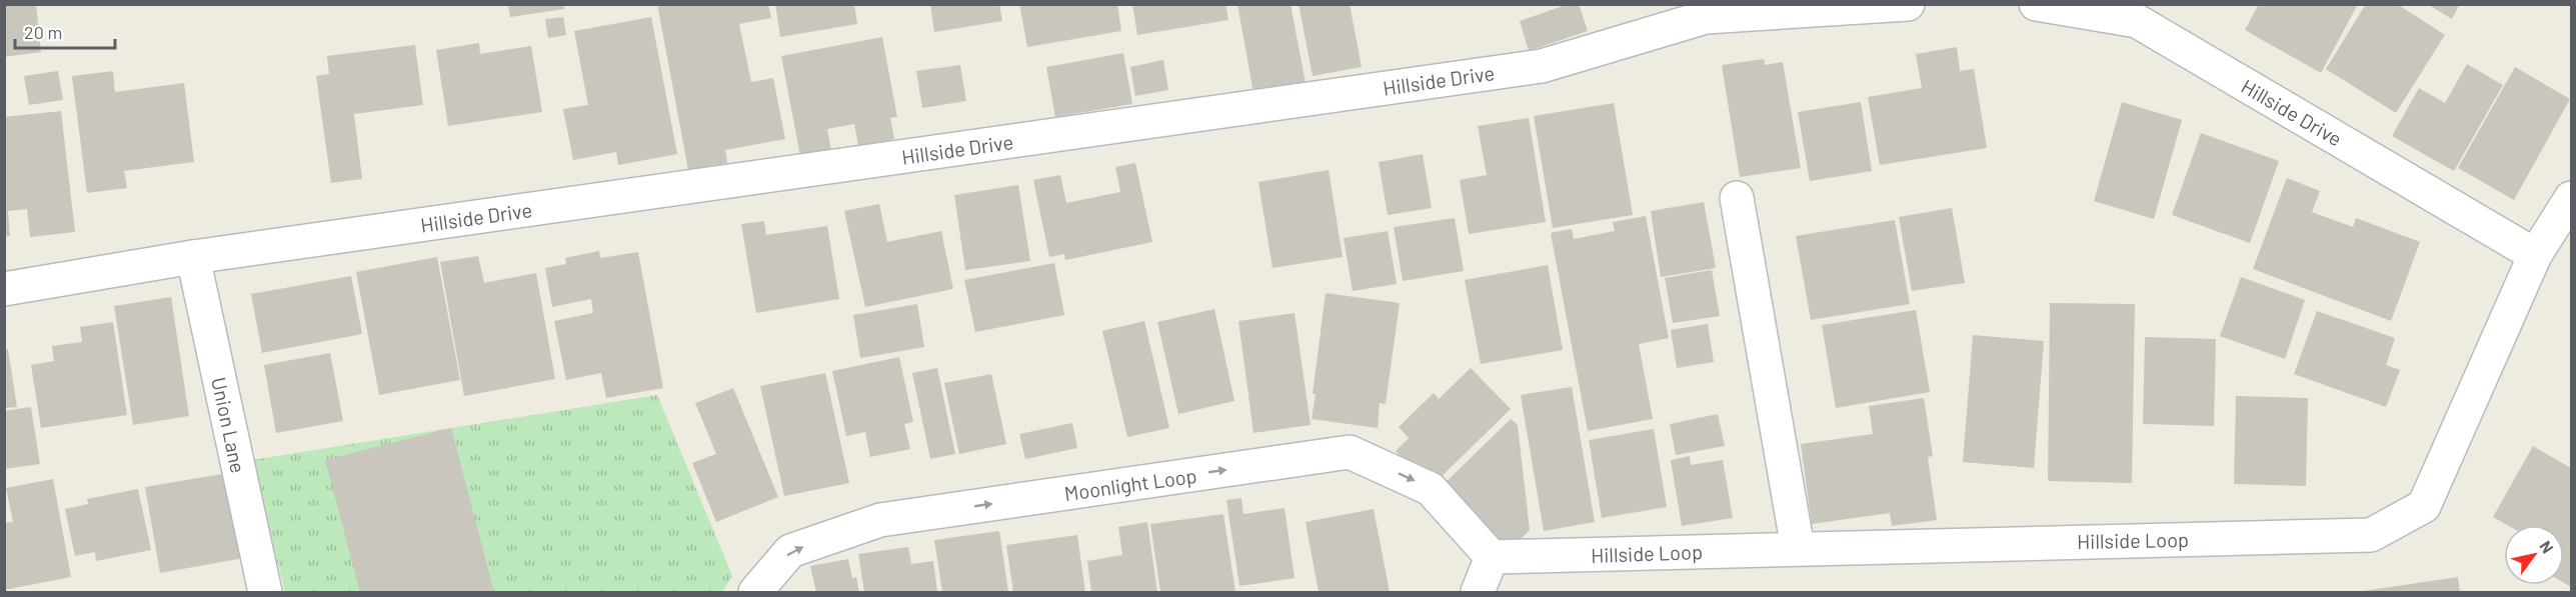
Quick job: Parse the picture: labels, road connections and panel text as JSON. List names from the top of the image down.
{
  "streets": {
    "street": [
      "Hillside Drive",
      "Union Lane",
      "Moonlight Loop",
      "Hillside Loop"
    ]
  },
  "crossings": [
    ["Hillside Drive", "Union Lane"],
    ["Hillside Drive", "Hillside Loop"],
    ["Moonlight Loop", "Hillside Loop"]
  ],
  "one_way": ["Moonlight Loop"],
  "scale_bar": "20 m",
  "north": "top right"
}
